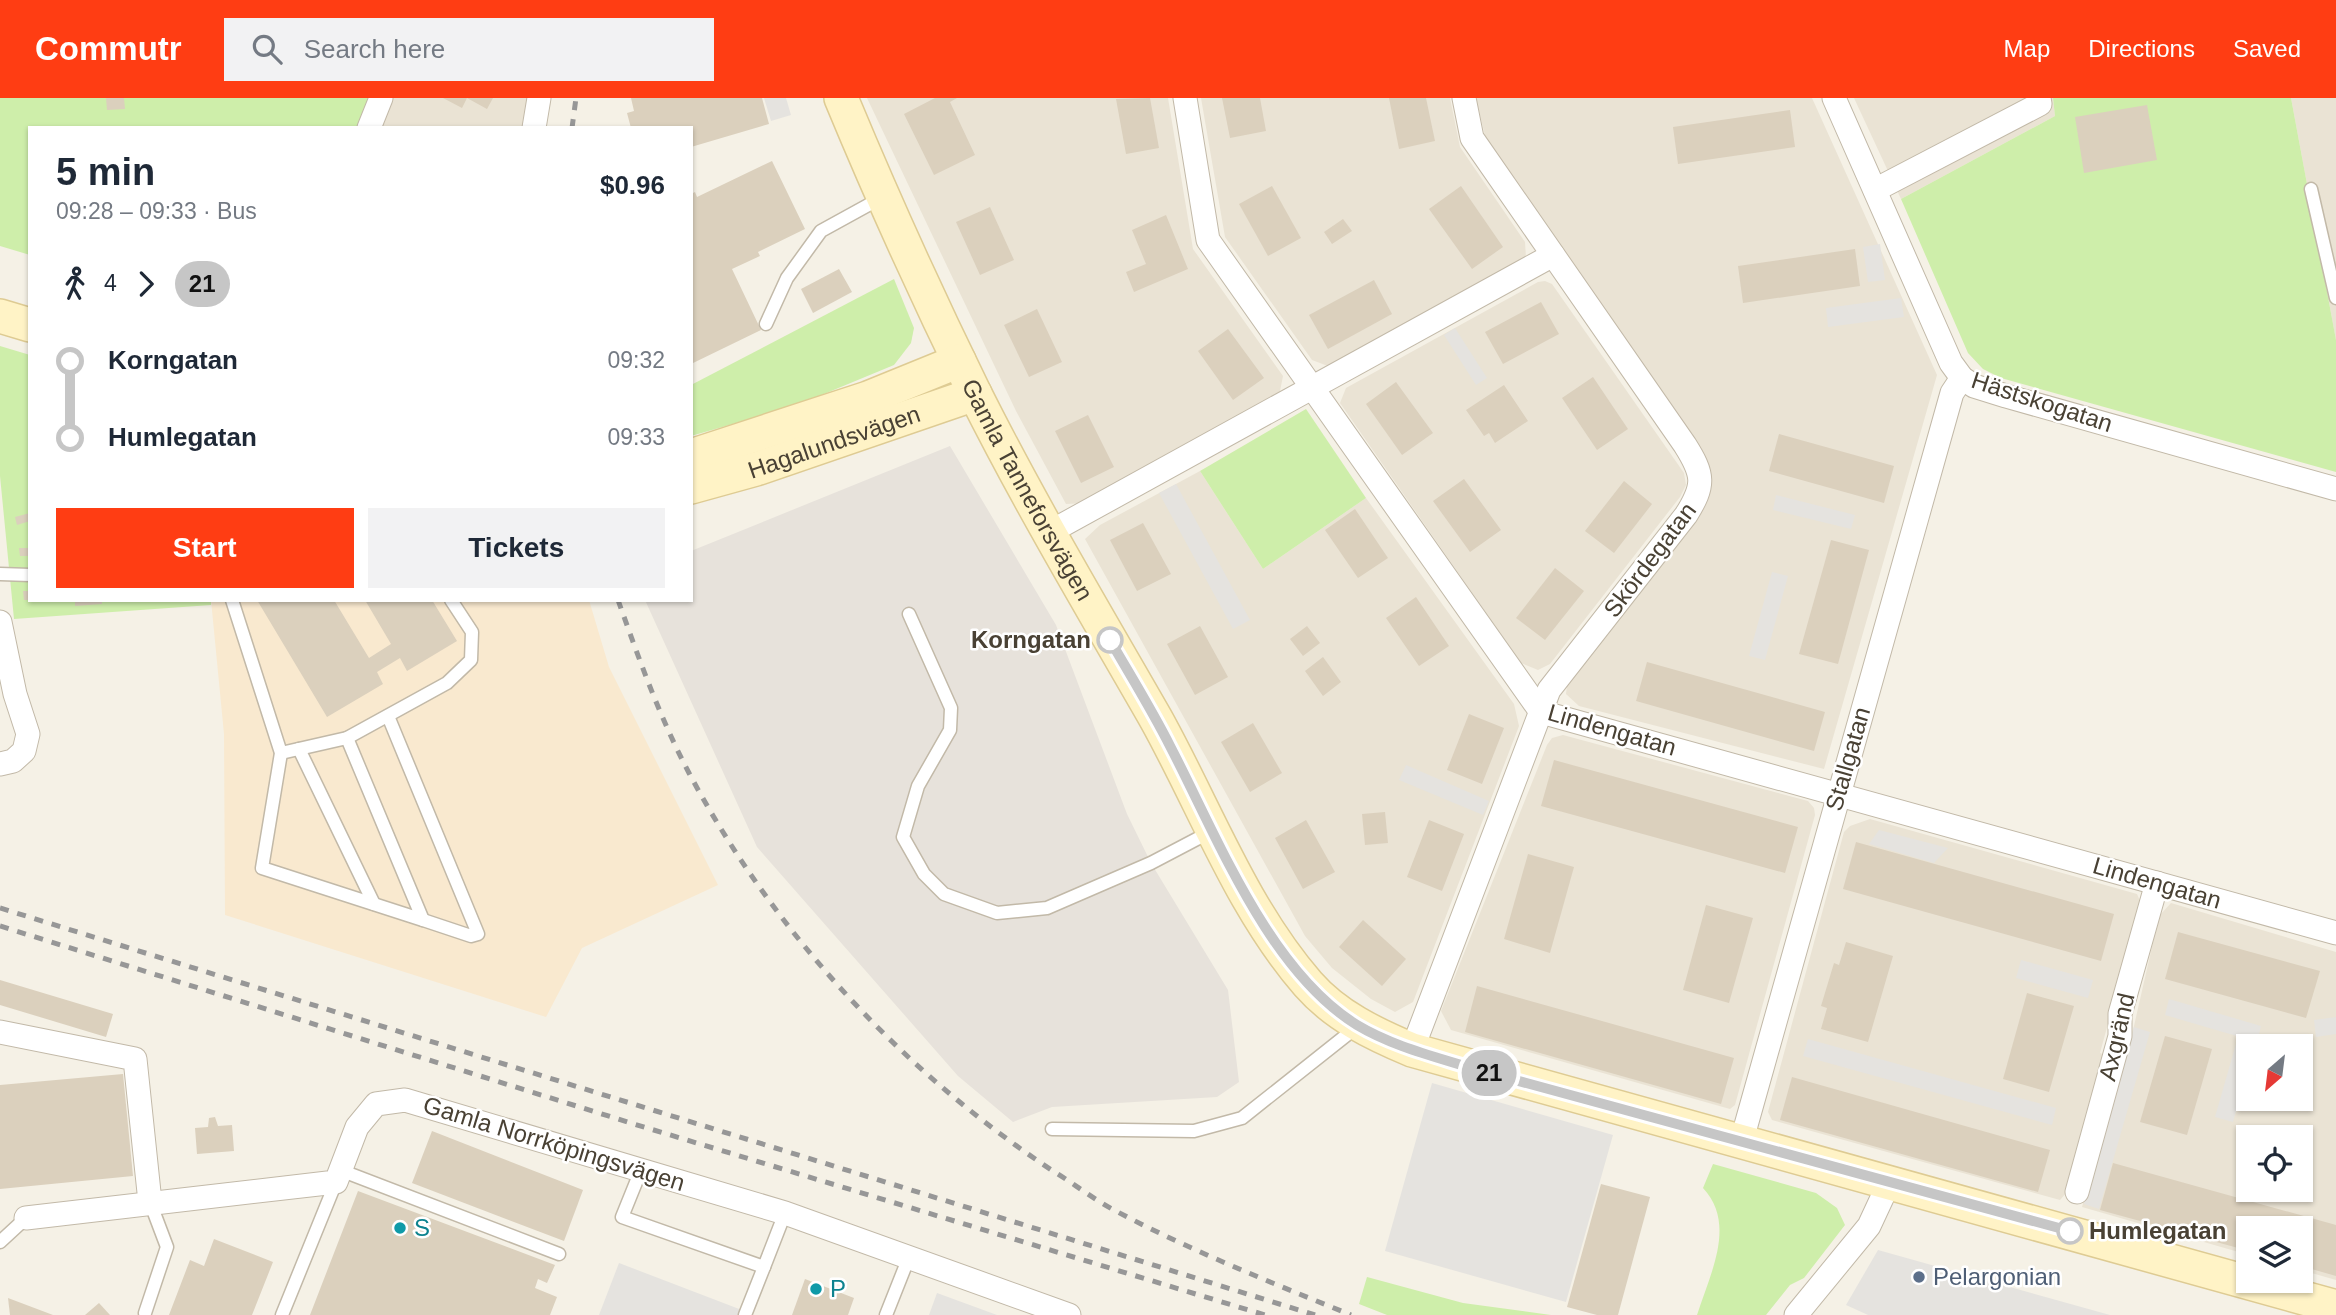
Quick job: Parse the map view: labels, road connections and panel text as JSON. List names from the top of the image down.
{
  "streets": {
    "street": [
      "Hästskogatan",
      "Hagalundsvägen",
      "Gamla Tanneforsvägen",
      "Skördegatan",
      "Lindengatan",
      "Stallgatan",
      "Axgränd",
      "Gamla Norrköpingsvägen"
    ]
  },
  "crossings": [
    ["Hästskogatan", "Stallgatan"],
    ["Hagalundsvägen", "Gamla Tanneforsvägen"],
    ["Gamla Tanneforsvägen", "Skördegatan"],
    ["Gamla Tanneforsvägen", "Stallgatan"],
    ["Skördegatan", "Lindengatan"],
    ["Lindengatan", "Stallgatan"],
    ["Lindengatan", "Axgränd"]
  ],
  "places": [
    "Korngatan",
    "S",
    "Humlegatan",
    "Pelargonian",
    "P"
  ],
  "lines": ["bus line 21"],
  "north": "bottom left",
  "page": {
    "header": "Commutr",
    "search": "Search here",
    "nav": ["Map", "Directions", "Saved"],
    "on_map": "21",
    "heading": ["5 min", "09:28 – 09:33 · Bus", "$0.96"],
    "legs": ["4", "21"],
    "list": [
      {
        "name": "Korngatan",
        "value": "09:32"
      },
      {
        "name": "Humlegatan",
        "value": "09:33"
      }
    ],
    "buttons": ["Start", "Tickets"]
  }
}
